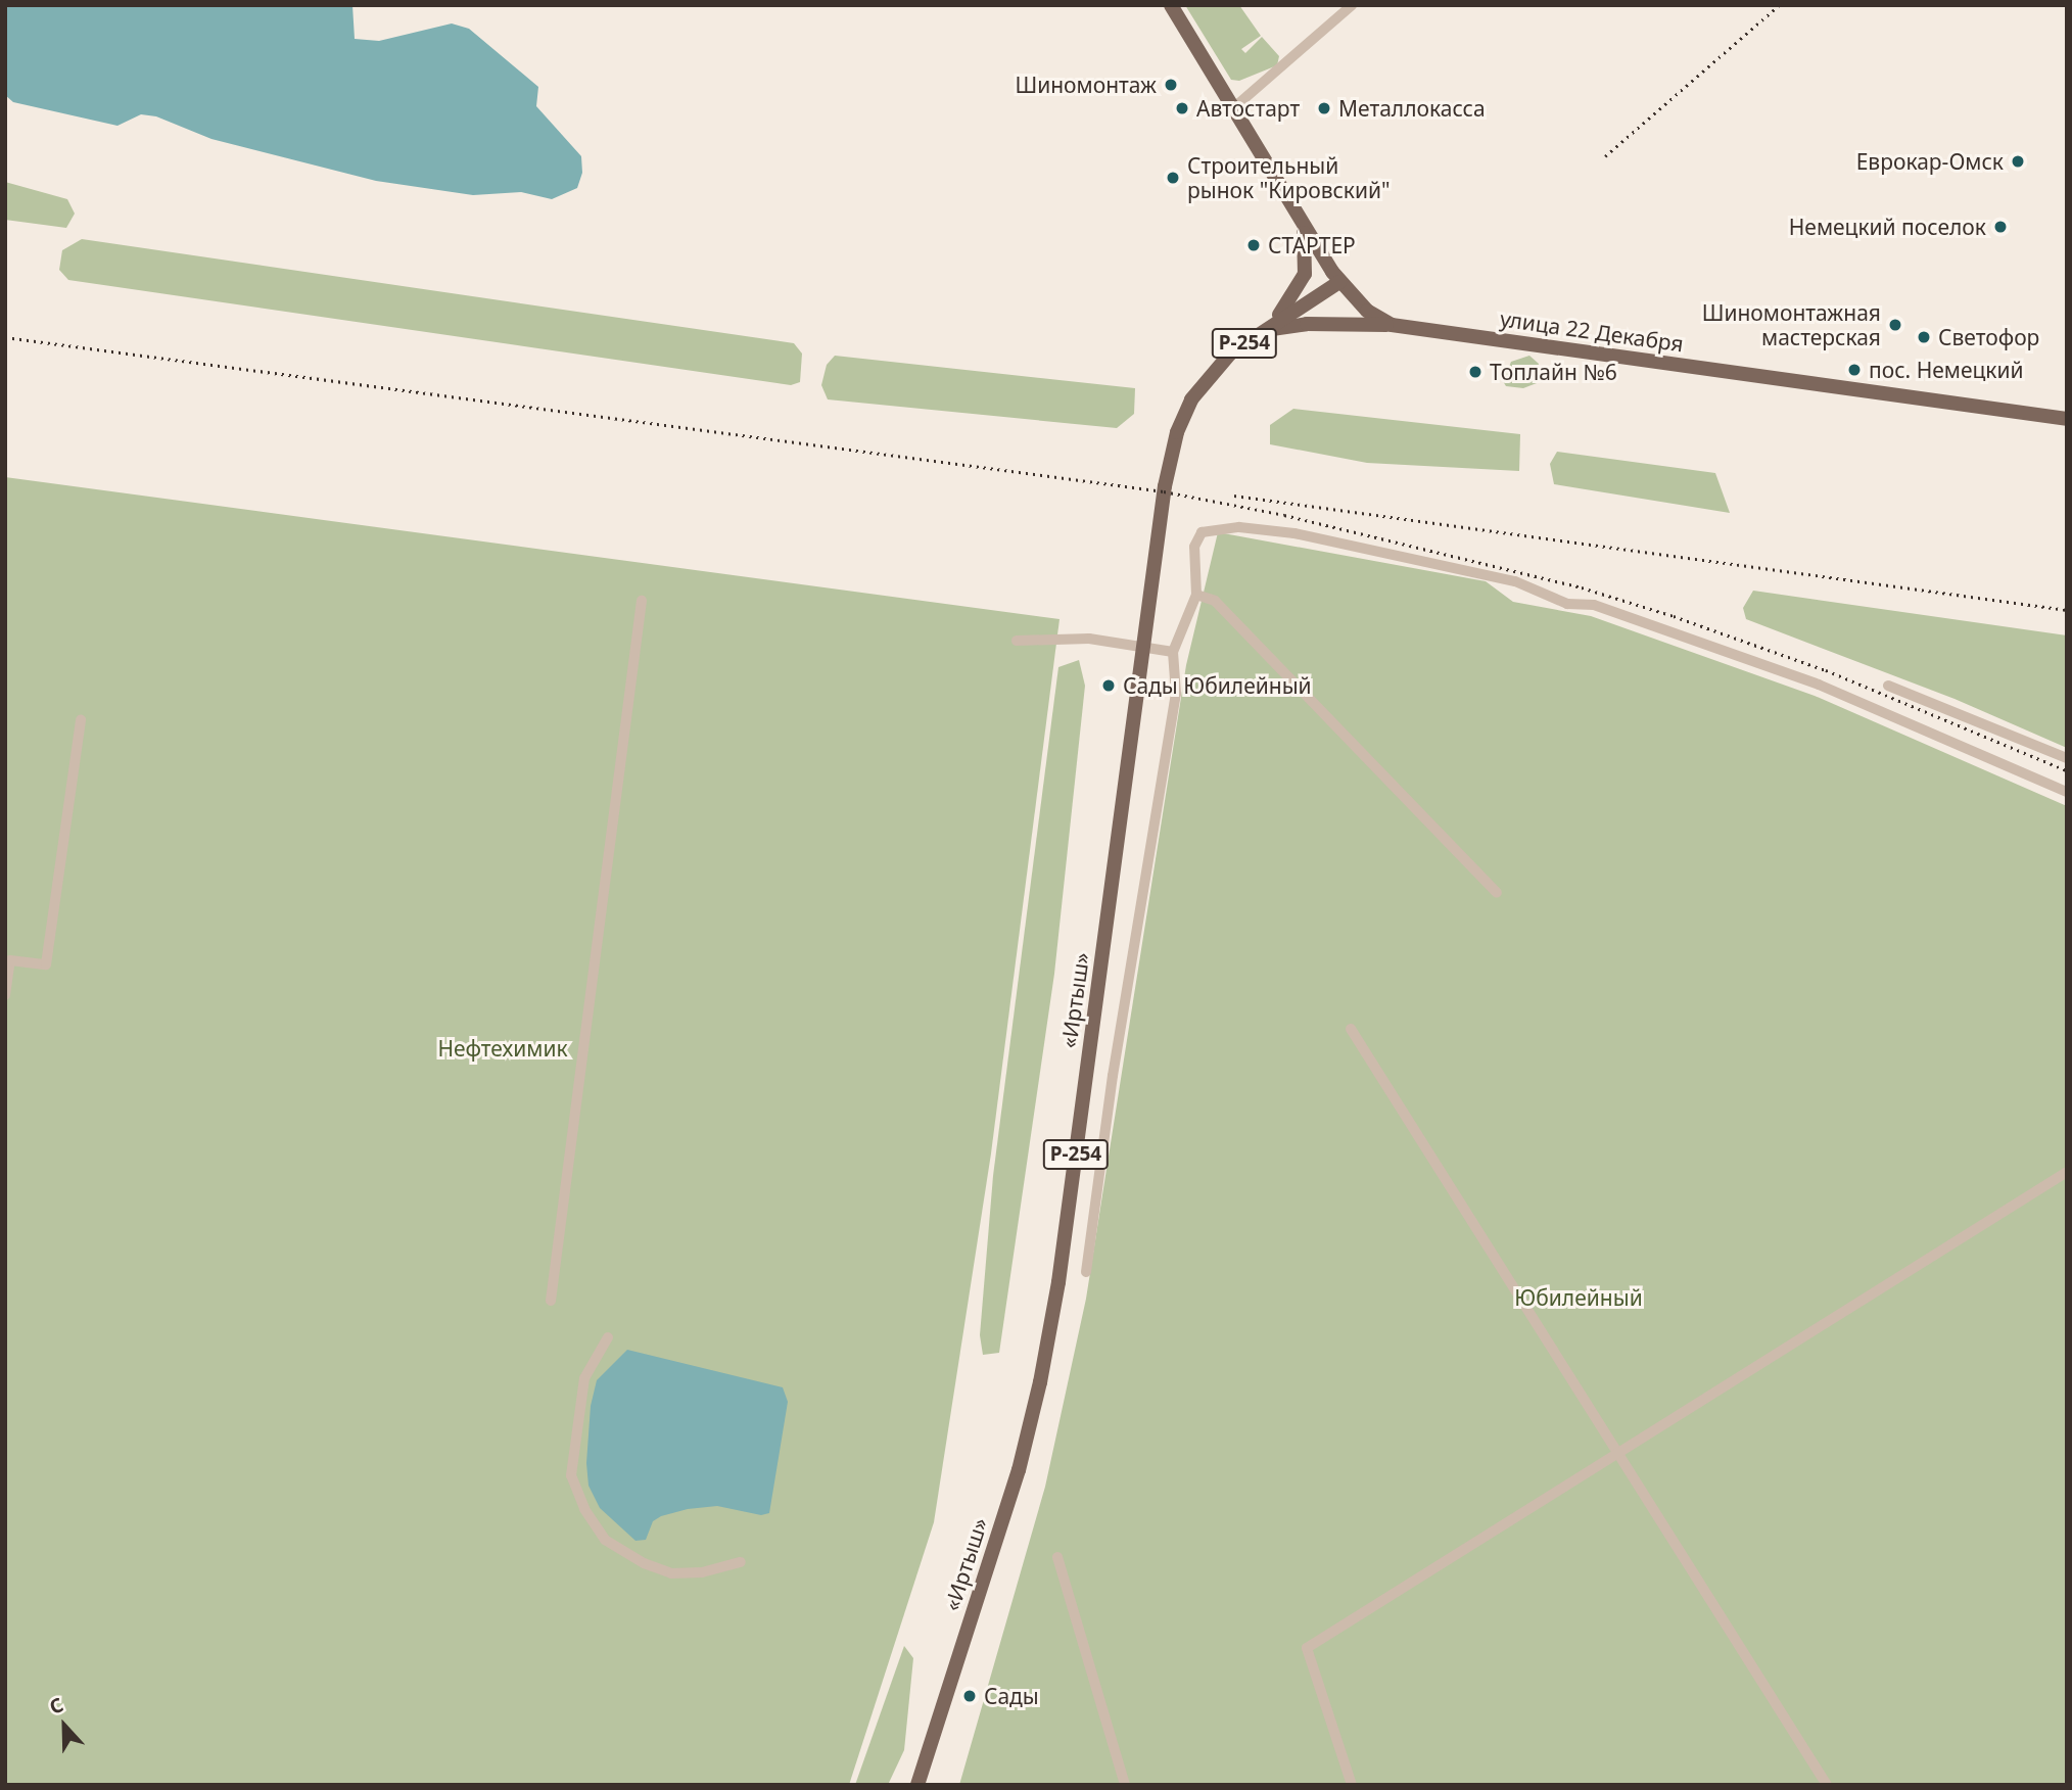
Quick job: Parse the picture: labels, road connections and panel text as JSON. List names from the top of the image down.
{
  "streets": {
    "main road": ["улица 22 Декабря", "Р-254", "«Иртыш»"]
  },
  "crossings": [
    ["улица 22 Декабря", "«Иртыш»"]
  ],
  "parks": ["Нефтехимик", "Юбилейный"],
  "places": [
    "Шиномонтаж",
    "Автостарт",
    "Металлокасса",
    "Еврокар-Омск",
    "Строительный рынок \"Кировский\"",
    "Немецкий поселок",
    "СТАРТЕР",
    "Шиномонтажная мастерская",
    "Светофор",
    "пос. Немецкий",
    "Топлайн №6",
    "Сады Юбилейный",
    "Сады"
  ],
  "north": "top"
}
